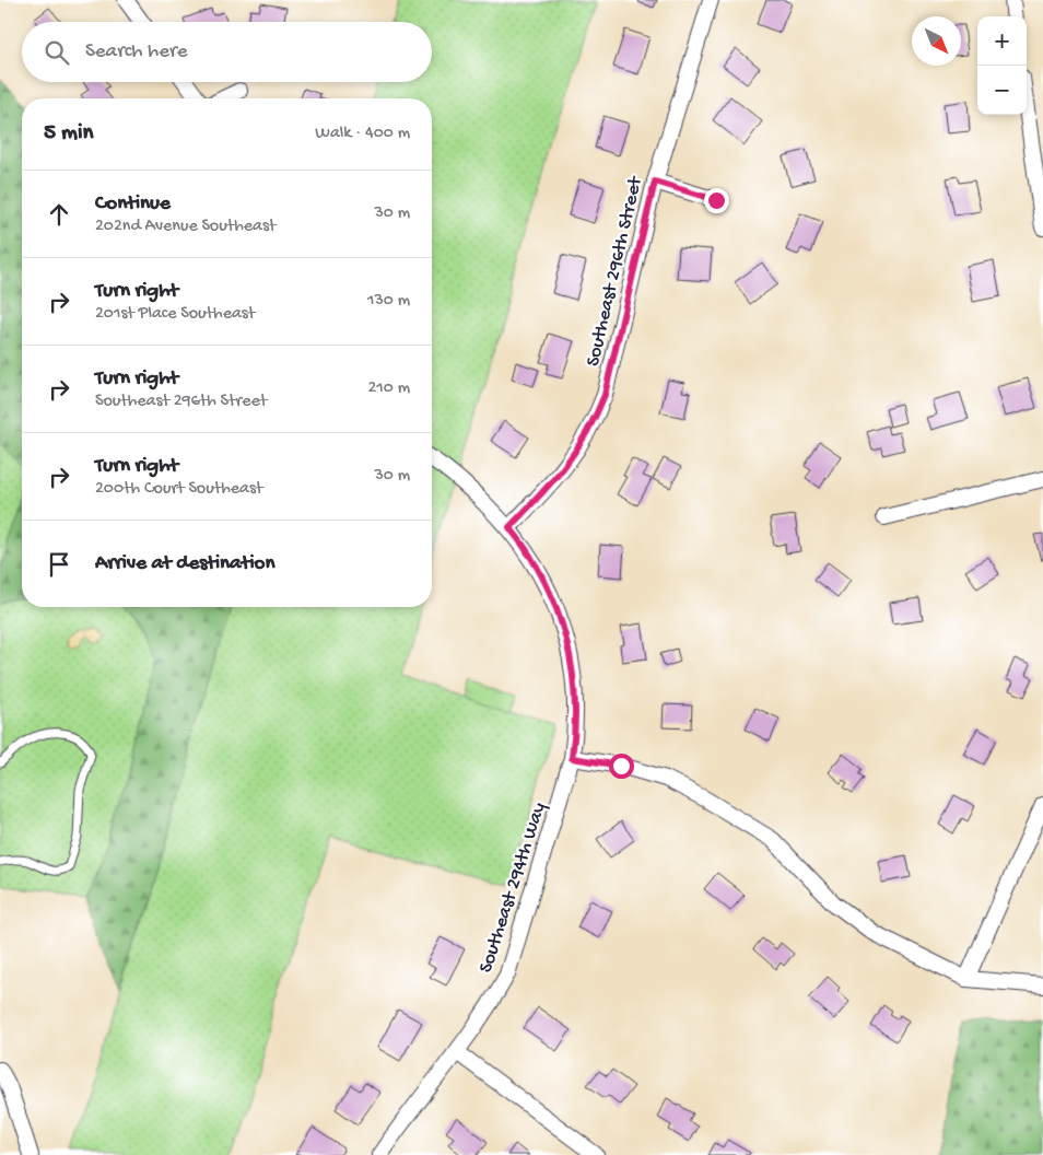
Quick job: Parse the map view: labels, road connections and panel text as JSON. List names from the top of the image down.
{
  "streets": {
    "street": ["Southeast 296th Street", "Southeast 294th Way"]
  },
  "crossings": [
    ["Southeast 296th Street", "Southeast 294th Way"]
  ],
  "north": "bottom right",
  "page": {
    "map_buttons": ["+", "−"],
    "search": "Search here",
    "heading": ["5 min", "Walk · 400 m"],
    "list": [
      ["Continue", "202nd Avenue Southeast", "30 m"],
      ["Turn right", "201st Place Southeast", "130 m"],
      ["Turn right", "Southeast 296th Street", "210 m"],
      ["Turn right", "200th Court Southeast", "30 m"],
      "Arrive at destination"
    ]
  }
}
